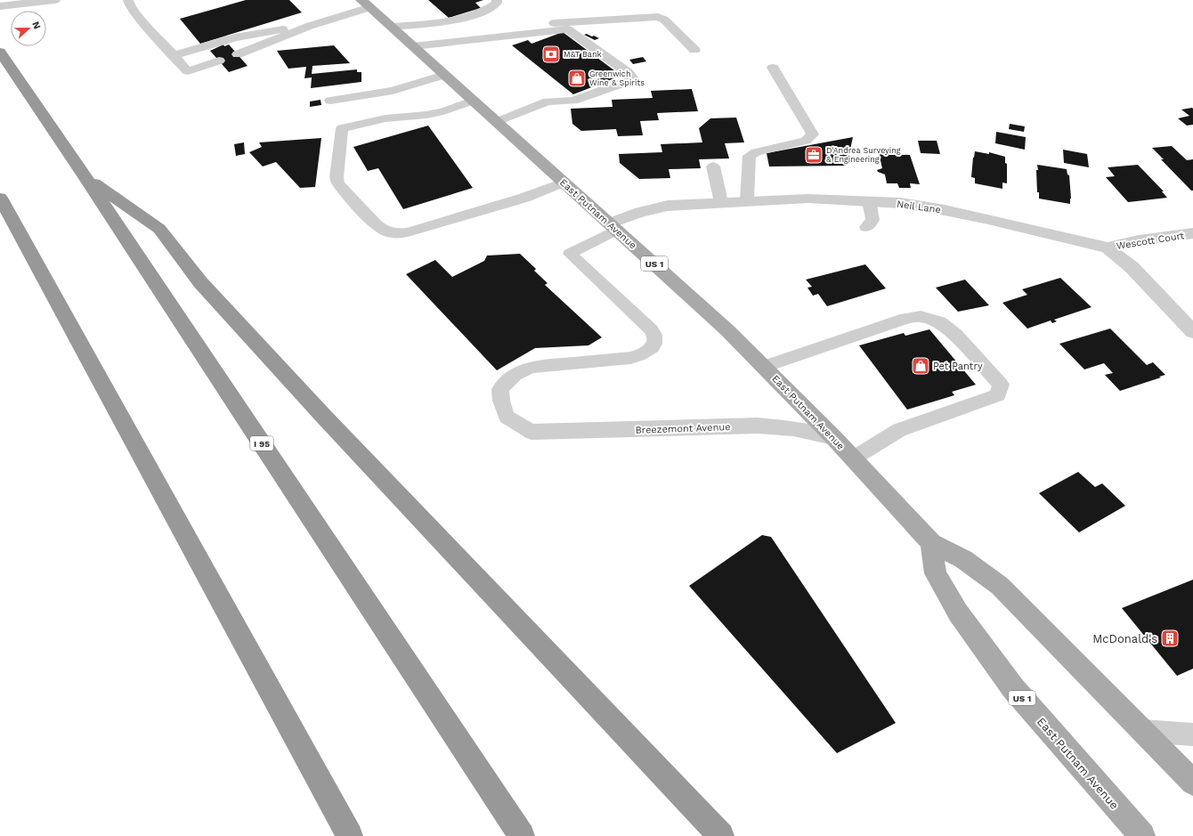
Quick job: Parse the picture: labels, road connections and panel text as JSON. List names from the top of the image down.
{
  "streets": {
    "highway": ["I 95"],
    "main road": ["East Putnam Avenue", "US 1"],
    "street": ["Neil Lane", "Wescott Court", "Breezemont Avenue"]
  },
  "crossings": [
    ["Neil Lane", "East Putnam Avenue"],
    ["Neil Lane", "Wescott Court"],
    ["East Putnam Avenue", "Breezemont Avenue"]
  ],
  "places": {
    "bank": ["M&T Bank"],
    "shop": ["Greenwich Wine & Spirits", "Pet Pantry"],
    "office": ["D'Andrea Surveying & Engineering"],
    "building": ["McDonald's"]
  },
  "north": "right"
}
